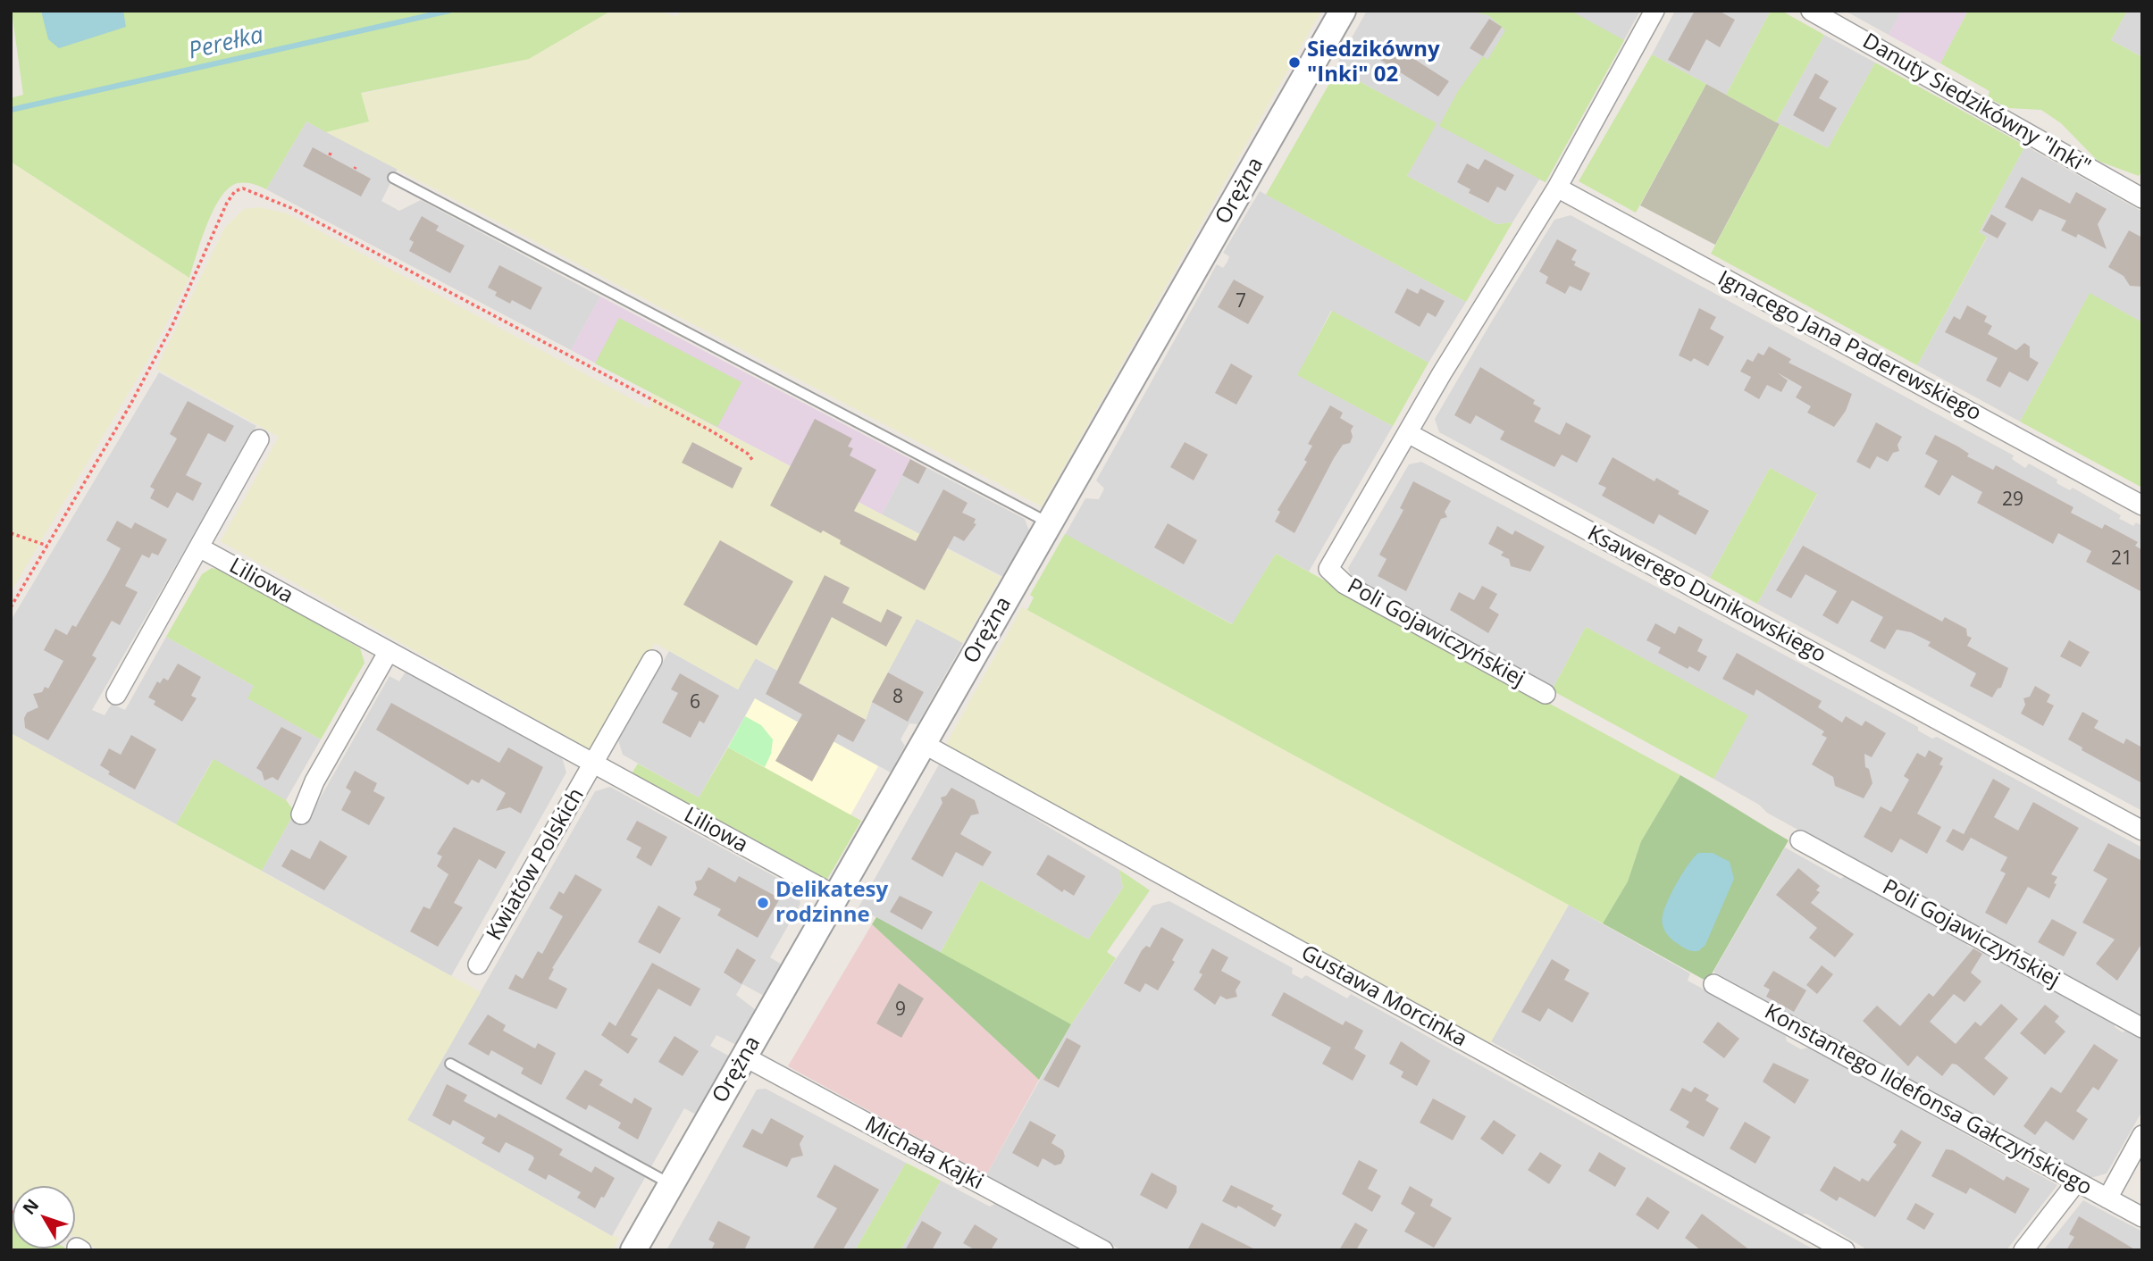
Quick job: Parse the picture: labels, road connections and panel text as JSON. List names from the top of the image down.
{
  "streets": {
    "street": [
      "Danuty Siedzikówny \"Inki\"",
      "Orężna",
      "Ignacego Jana Paderewskiego",
      "Liliowa",
      "Ksawerego Dunikowskiego",
      "Poli Gojawiczyńskiej",
      "Kwiatów Polskich",
      "Gustawa Morcinka",
      "Konstantego Ildefonsa Gałczyńskiego",
      "Michała Kajki"
    ]
  },
  "crossings": [
    ["Orężna", "Liliowa"],
    ["Orężna", "Gustawa Morcinka"],
    ["Orężna", "Michała Kajki"],
    ["Liliowa", "Kwiatów Polskich"],
    ["Ksawerego Dunikowskiego", "Poli Gojawiczyńskiej"]
  ],
  "water": ["Perełka"],
  "places": ["Siedzikówny \"Inki\" 02", "Delikatesy rodzinne"],
  "house_numbers": [
    "7",
    "29",
    "21",
    "8",
    "6",
    "9"
  ],
  "north": "top left"
}
